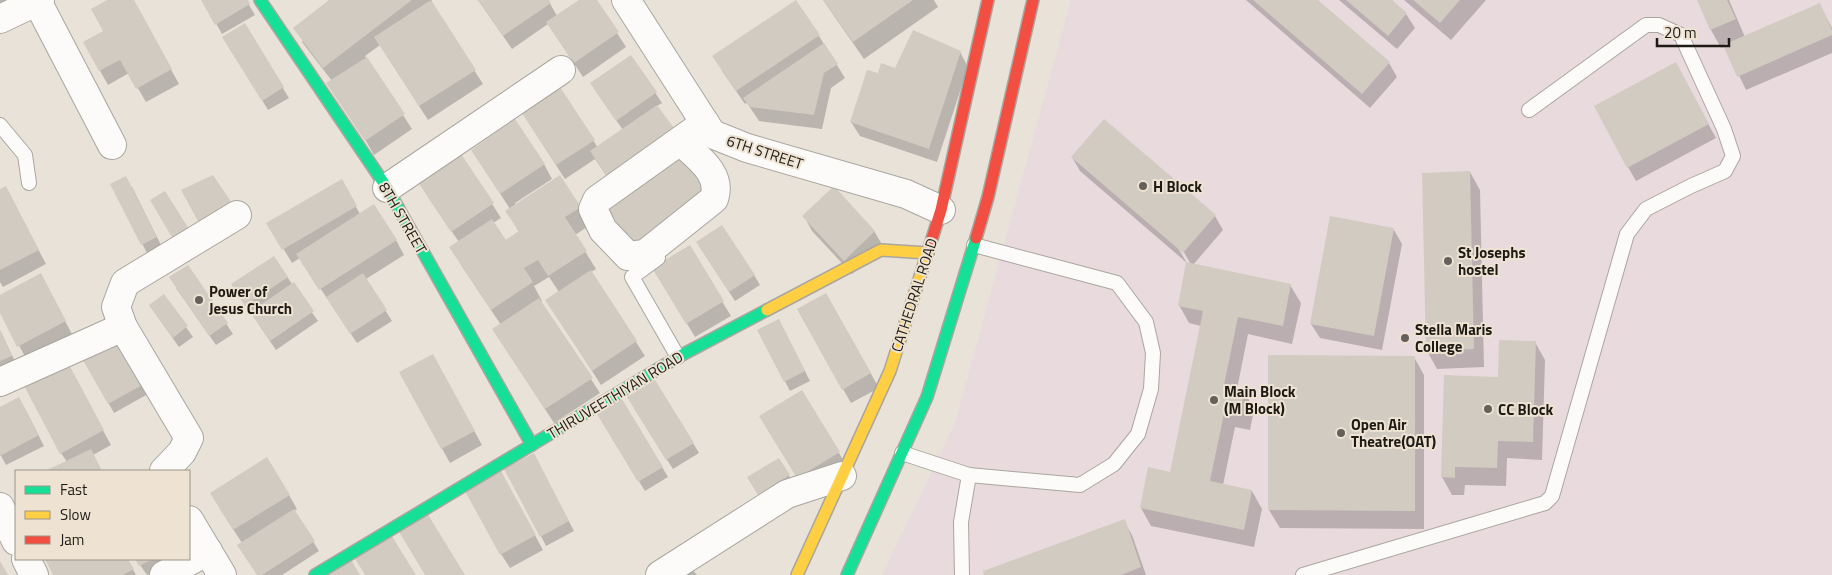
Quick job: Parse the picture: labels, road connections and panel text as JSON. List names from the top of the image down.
{
  "streets": {
    "main road": ["8TH STREET", "CATHEDRAL ROAD", "THIRUVEETHIYAN ROAD"],
    "street": ["6TH STREET"]
  },
  "crossings": [
    ["6TH STREET", "CATHEDRAL ROAD"],
    ["8TH STREET", "THIRUVEETHIYAN ROAD"],
    ["CATHEDRAL ROAD", "THIRUVEETHIYAN ROAD"]
  ],
  "places": [
    "H Block",
    "St Josephs hostel",
    "Power of Jesus Church",
    "Stella Maris College",
    "Main Block (M Block)",
    "CC Block",
    "Open Air Theatre(OAT)"
  ],
  "legend": ["Fast", "Slow", "Jam"],
  "scale_bar": "20 m"
}
